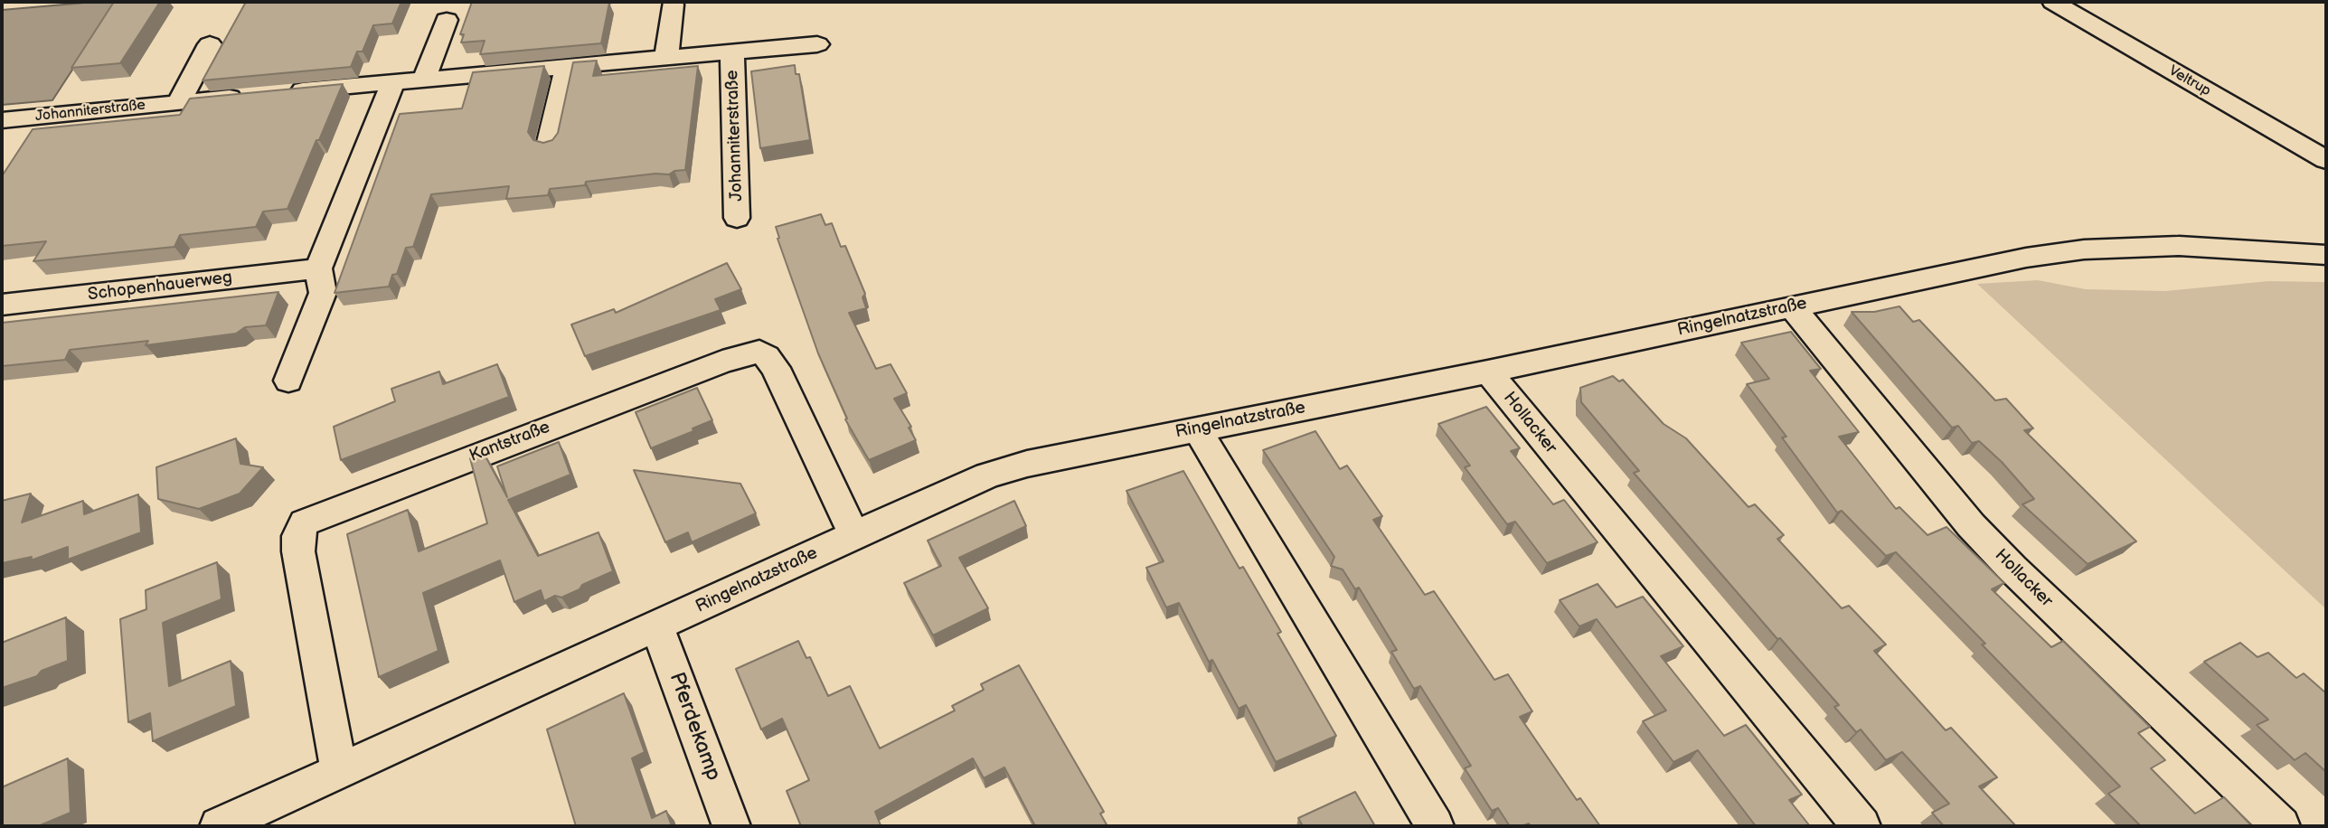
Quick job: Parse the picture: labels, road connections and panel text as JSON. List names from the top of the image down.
{
  "streets": {
    "street": [
      "Veltrup",
      "Johanniterstraße",
      "Schopenhauerweg",
      "Ringelnatzstraße",
      "Hollacker",
      "Kantstraße",
      "Pferdekamp"
    ]
  },
  "crossings": [
    ["Ringelnatzstraße", "Hollacker"],
    ["Ringelnatzstraße", "Kantstraße"],
    ["Ringelnatzstraße", "Pferdekamp"]
  ]
}
